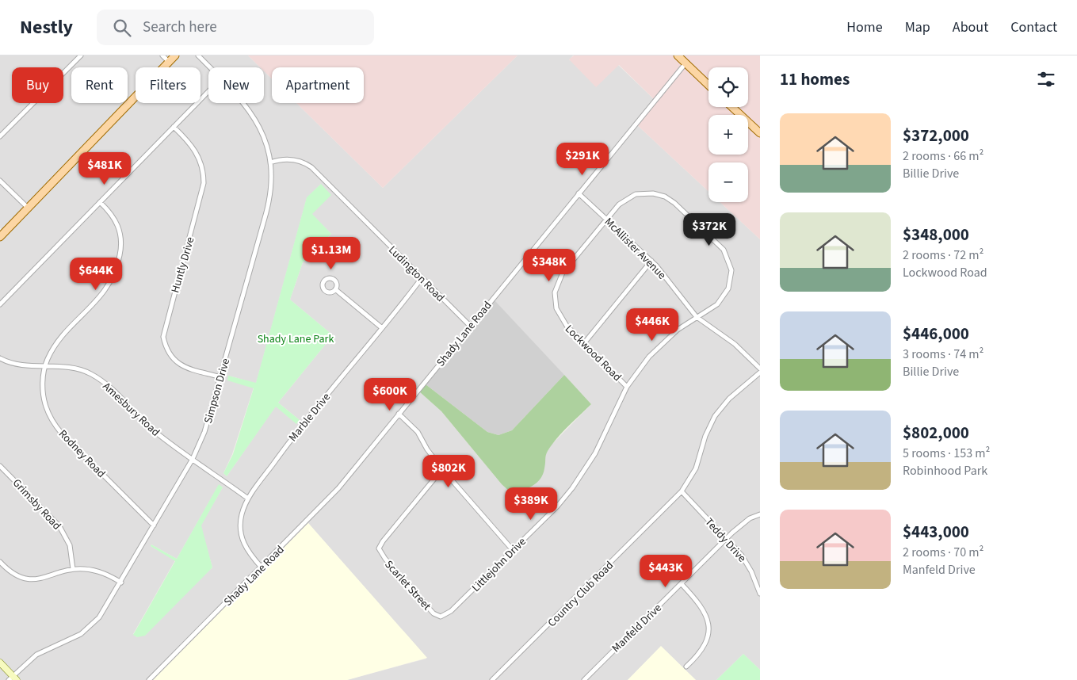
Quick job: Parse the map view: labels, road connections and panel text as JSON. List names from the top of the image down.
{
  "streets": {
    "street": [
      "McAllister Avenue",
      "Huntly Drive",
      "Ludington Road",
      "Shady Lane Road",
      "Lockwood Road",
      "Simpson Drive",
      "Amesbury Road",
      "Marble Drive",
      "Rodney Road",
      "Grimsby Road",
      "Teddy Drive",
      "Littlejohn Drive",
      "Scarlet Street",
      "Country Club Road",
      "Manfeld Drive"
    ]
  },
  "crossings": [
    ["McAllister Avenue", "Shady Lane Road"],
    ["McAllister Avenue", "Lockwood Road"],
    ["McAllister Avenue", "Littlejohn Drive"],
    ["Huntly Drive", "Simpson Drive"],
    ["Ludington Road", "Shady Lane Road"],
    ["Ludington Road", "Simpson Drive"],
    ["Ludington Road", "Marble Drive"],
    ["Shady Lane Road", "Marble Drive"],
    ["Lockwood Road", "Littlejohn Drive"],
    ["Simpson Drive", "Amesbury Road"],
    ["Simpson Drive", "Rodney Road"],
    ["Amesbury Road", "Marble Drive"],
    ["Amesbury Road", "Rodney Road"],
    ["Teddy Drive", "Country Club Road"],
    ["Teddy Drive", "Manfeld Drive"],
    ["Littlejohn Drive", "Scarlet Street"]
  ],
  "parks": ["Shady Lane Park"],
  "page": {
    "header": "Nestly",
    "search": "Search here",
    "nav": [
      "Home",
      "Map",
      "About",
      "Contact"
    ],
    "heading": "11 homes",
    "map_buttons": ["+", "−"],
    "chip": [
      "Buy",
      "Rent",
      "Filters",
      "New",
      "Apartment"
    ],
    "list": [
      {
        "name": "$372,000",
        "note": "2 rooms · 66 m² · Billie Drive"
      },
      {
        "name": "$348,000",
        "note": "2 rooms · 72 m² · Lockwood Road"
      },
      {
        "name": "$446,000",
        "note": "3 rooms · 74 m² · Billie Drive"
      },
      {
        "name": "$802,000",
        "note": "5 rooms · 153 m² · Robinhood Park"
      },
      {
        "name": "$443,000",
        "note": "2 rooms · 70 m² · Manfeld Drive"
      }
    ],
    "price": [
      "$291K",
      "$481K",
      "$372K",
      "$1.13M",
      "$348K",
      "$644K",
      "$446K",
      "$600K",
      "$802K",
      "$389K",
      "$443K"
    ]
  }
}
